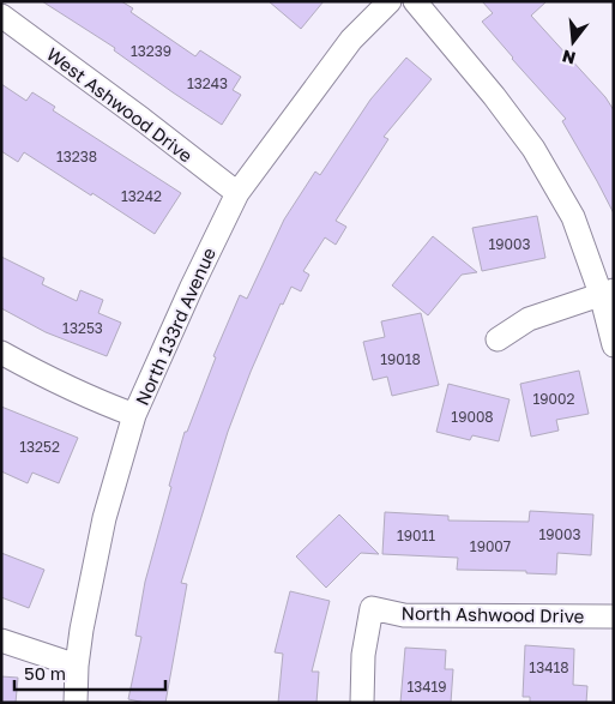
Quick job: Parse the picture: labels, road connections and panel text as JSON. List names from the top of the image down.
{
  "streets": {
    "street": ["West Ashwood Drive", "North 133rd Avenue", "North Ashwood Drive"]
  },
  "crossings": [
    ["West Ashwood Drive", "North 133rd Avenue"]
  ],
  "house_numbers": [
    "13239",
    "13243",
    "13238",
    "13242",
    "19003",
    "13253",
    "19018",
    "19002",
    "19008",
    "13252",
    "19003",
    "19011",
    "19007",
    "13418",
    "13419"
  ],
  "scale_bar": "50 m",
  "north": "bottom"
}
